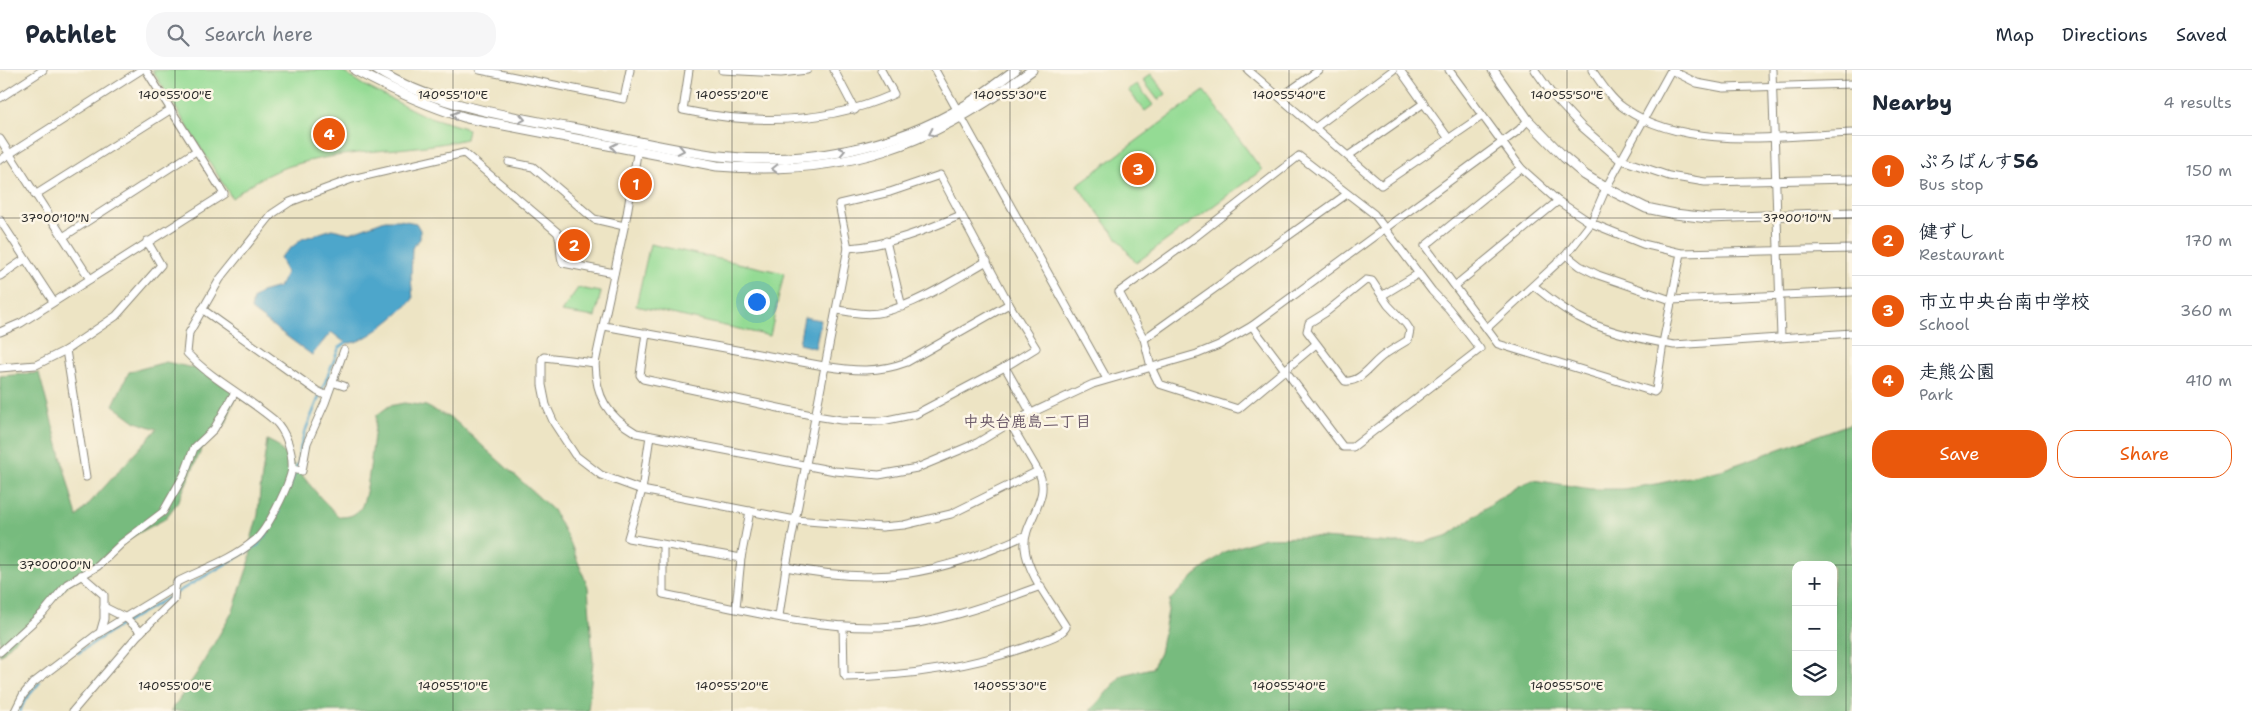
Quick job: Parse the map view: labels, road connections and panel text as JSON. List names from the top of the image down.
{
  "districts": ["中央台鹿島二丁目"],
  "page": {
    "header": "Pathlet",
    "search": "Search here",
    "nav": ["Map", "Directions", "Saved"],
    "heading": ["Nearby", "4 results"],
    "pins": [
      "4",
      "3",
      "1",
      "2"
    ],
    "list": [
      {
        "mark": "1",
        "name": "ぷろばんす56",
        "note": "Bus stop",
        "value": "150 m"
      },
      {
        "mark": "2",
        "name": "健ずし",
        "note": "Restaurant",
        "value": "170 m"
      },
      {
        "mark": "3",
        "name": "市立中央台南中学校",
        "note": "School",
        "value": "360 m"
      },
      {
        "mark": "4",
        "name": "走熊公園",
        "note": "Park",
        "value": "410 m"
      }
    ],
    "buttons": ["Save", "Share"],
    "map_buttons": ["+", "−"]
  },
  "coordinates": [
    "140°55'00\"E",
    "140°55'10\"E",
    "140°55'20\"E",
    "140°55'30\"E",
    "140°55'40\"E",
    "140°55'50\"E",
    "37°00'10\"N",
    "37°00'00\"N"
  ]
}
